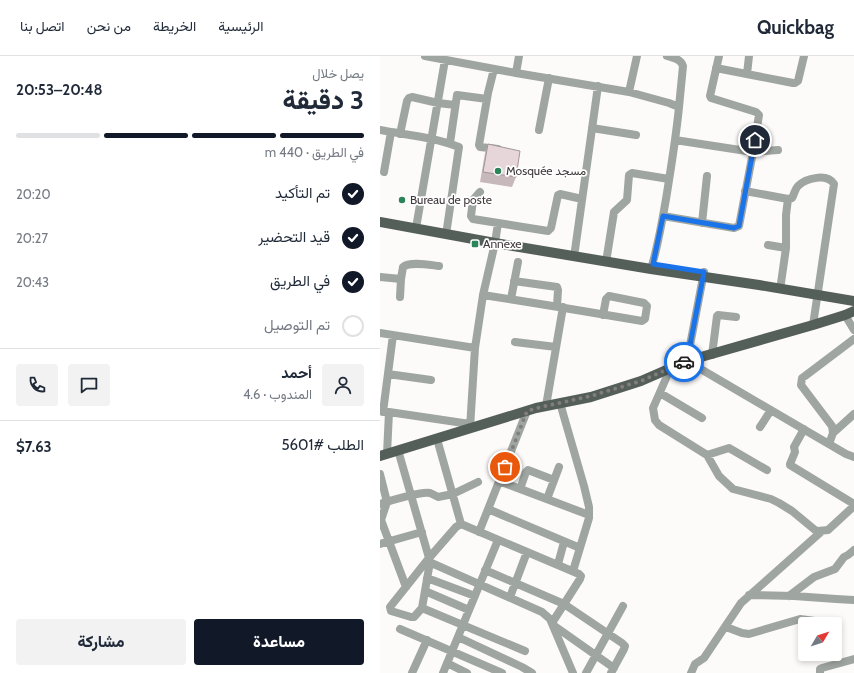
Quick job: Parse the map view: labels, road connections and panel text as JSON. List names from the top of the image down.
{
  "places": {
    "other": ["Mosquée مسجد", "Bureau de poste"],
    "transit": ["Annexe"]
  },
  "north": "top right",
  "page": {
    "header": "Quickbag",
    "nav": [
      "الرئيسية",
      "الخريطة",
      "من نحن",
      "اتصل بنا"
    ],
    "heading": ["3 دقيقة", "يصل خلال", "20:48–20:53"],
    "panel": [
      "أحمد",
      "المندوب · 4.6",
      "الطلب #5601",
      "$7.63"
    ],
    "bar": "في الطريق · 440 m",
    "list": [
      ["تم التأكيد", "20:20"],
      ["قيد التحضير", "20:27"],
      ["في الطريق", "20:43"],
      "تم التوصيل"
    ],
    "buttons": ["مساعدة", "مشاركة"]
  }
}
